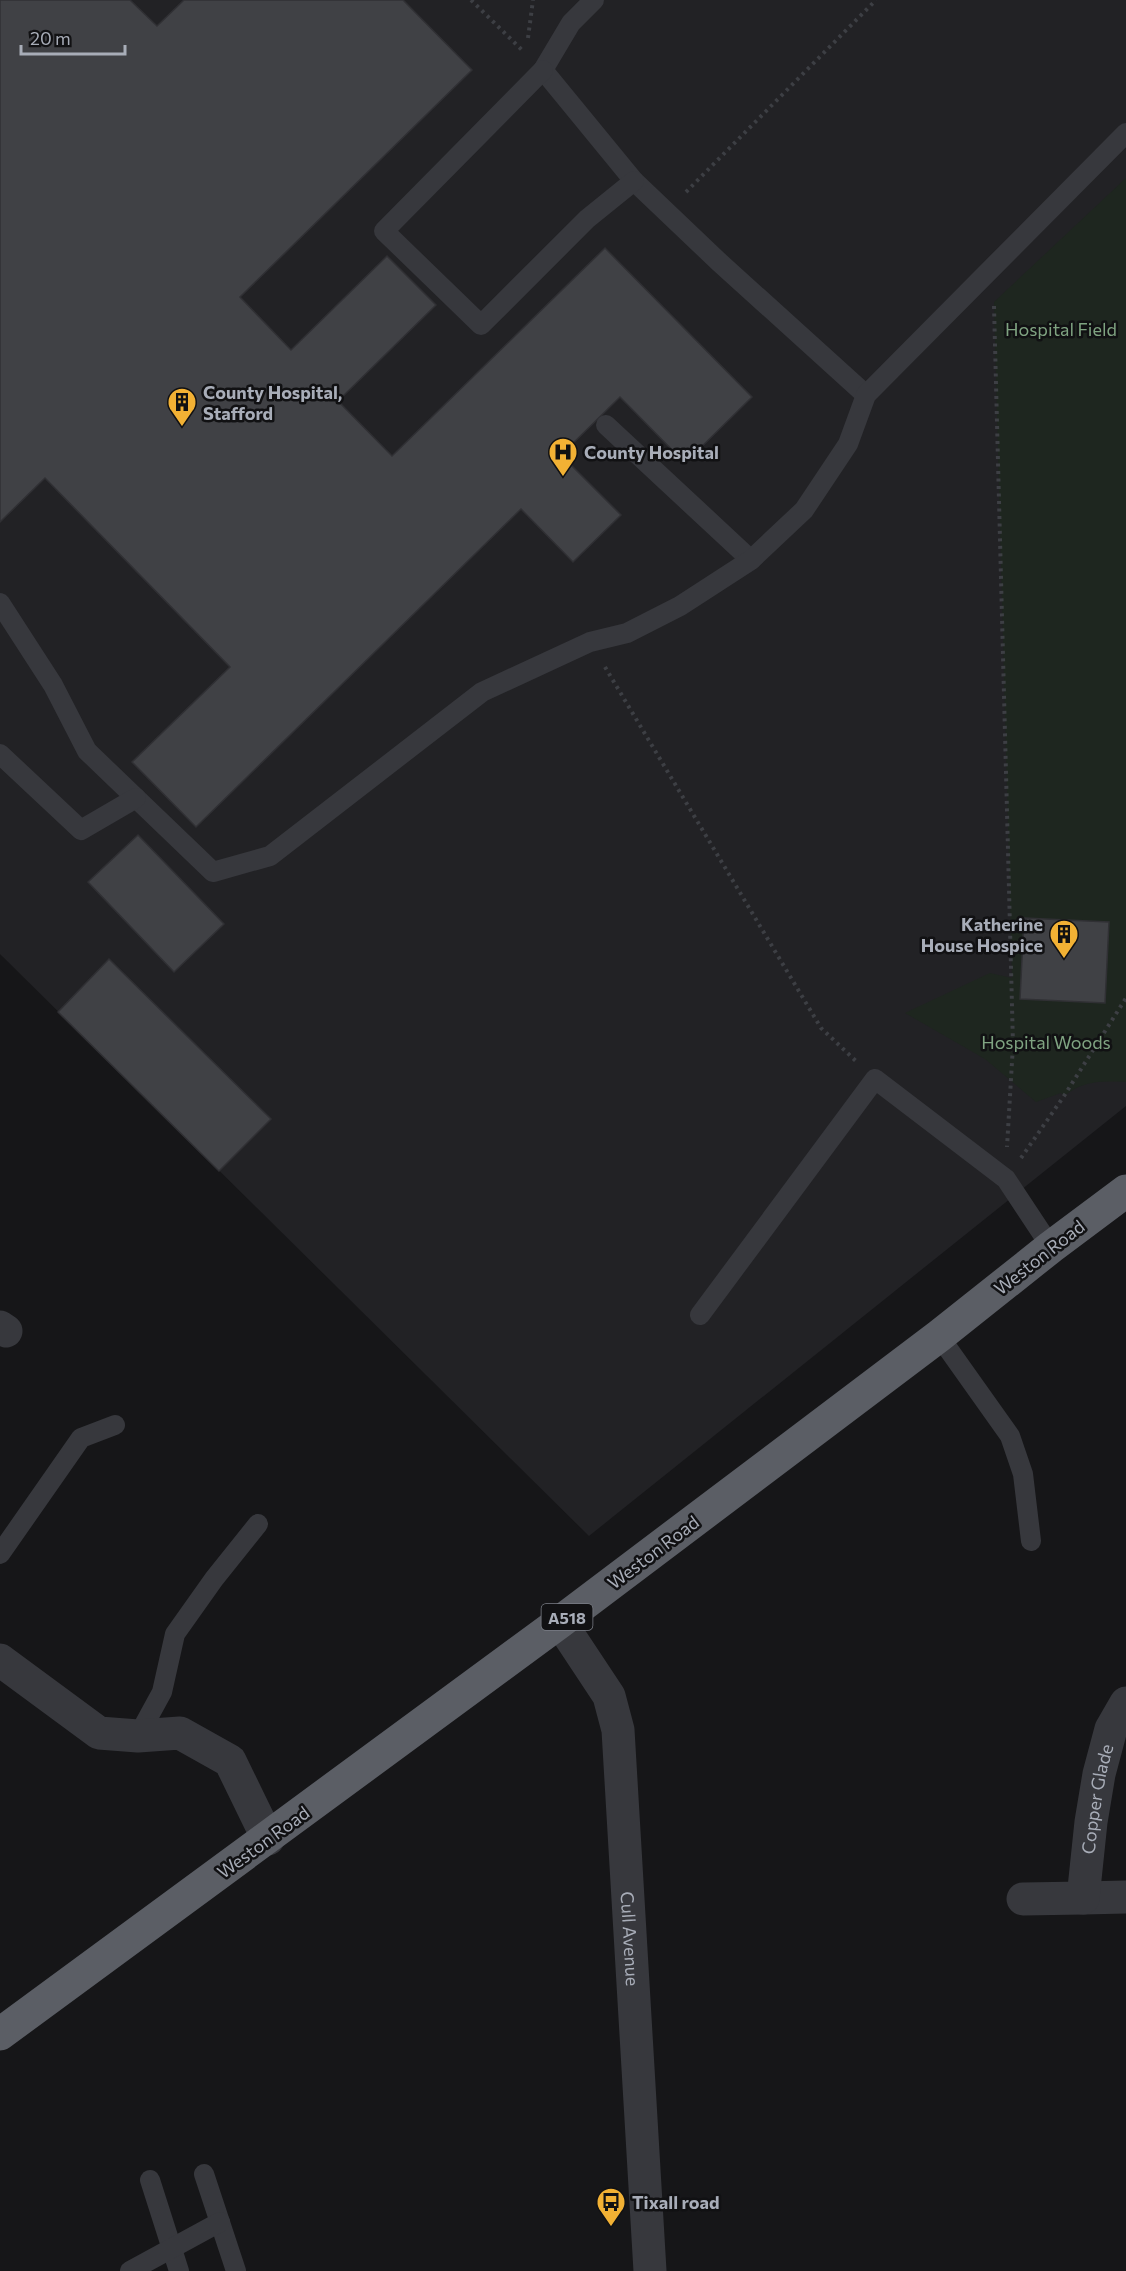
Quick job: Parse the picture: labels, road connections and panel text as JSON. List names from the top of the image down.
{
  "streets": {
    "highway": ["Weston Road", "A518"],
    "street": ["Copper Glade", "Cull Avenue"]
  },
  "crossings": [
    ["Weston Road", "Cull Avenue"]
  ],
  "parks": ["Hospital Field", "Hospital Woods"],
  "places": {
    "building": ["County Hospital, Stafford", "Katherine House Hospice"],
    "hospital": ["County Hospital"],
    "bus stop": ["Tixall road"]
  },
  "scale_bar": "20 m"
}
